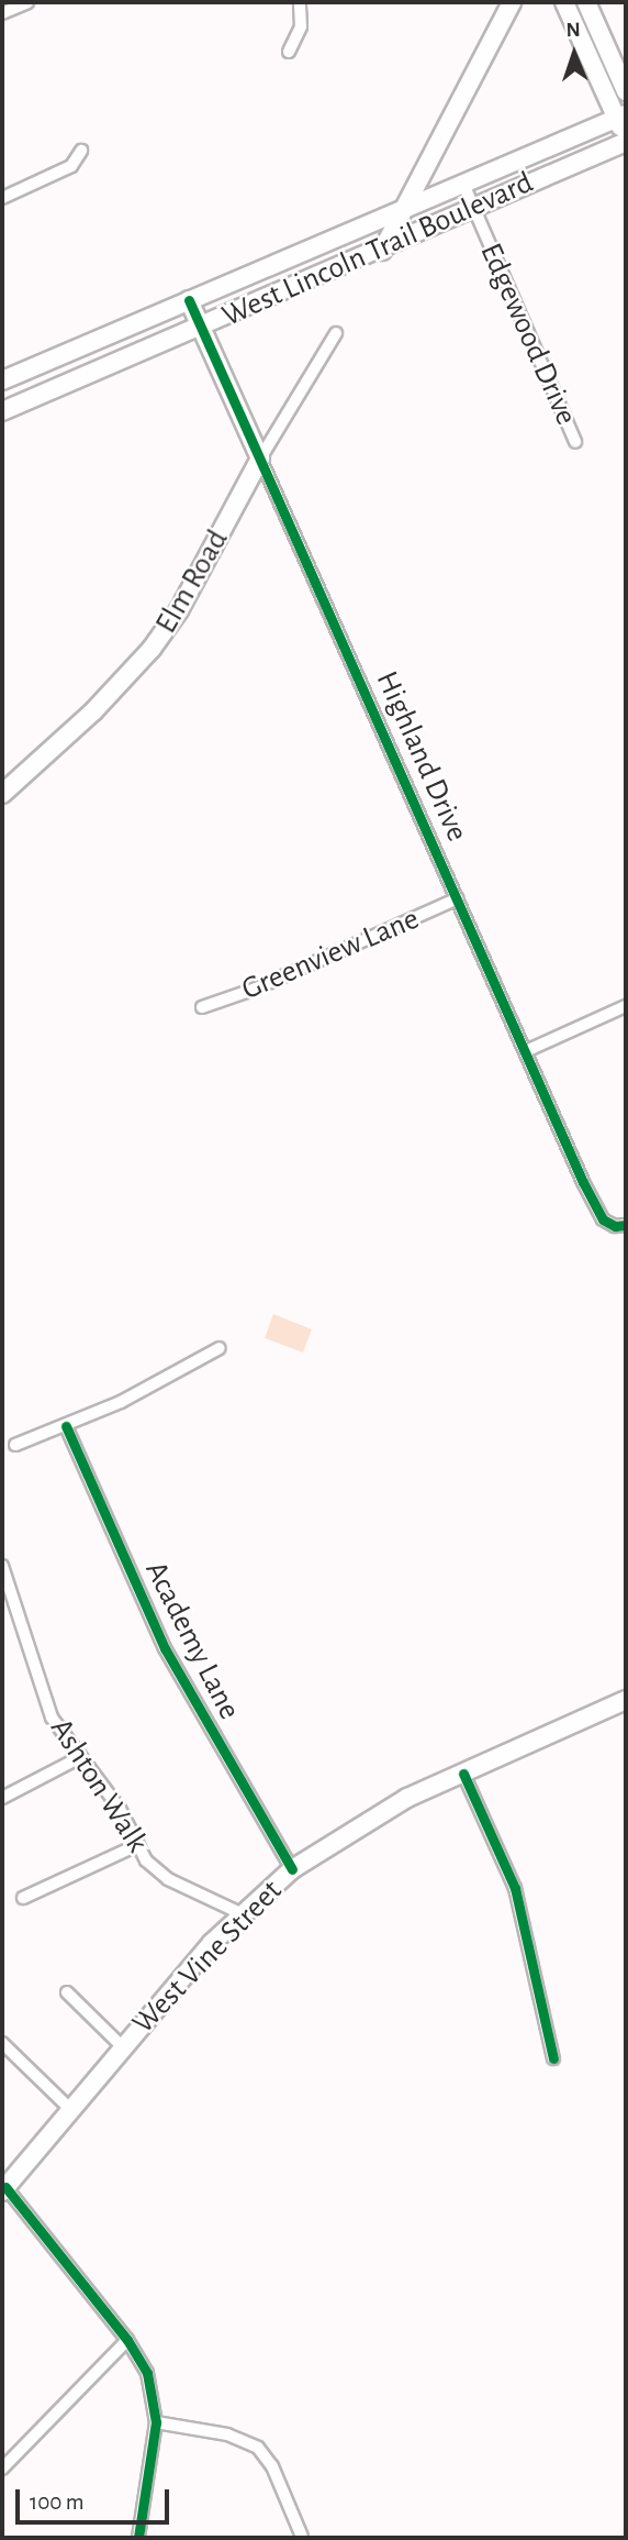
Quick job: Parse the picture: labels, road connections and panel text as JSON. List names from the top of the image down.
{
  "streets": {
    "main road": [
      "West Lincoln Trail Boulevard",
      "Elm Road",
      "Highland Drive",
      "West Vine Street"
    ],
    "street": [
      "Edgewood Drive",
      "Greenview Lane",
      "Academy Lane",
      "Ashton Walk"
    ]
  },
  "crossings": [
    ["West Lincoln Trail Boulevard", "Edgewood Drive"],
    ["West Lincoln Trail Boulevard", "Highland Drive"],
    ["Elm Road", "Highland Drive"],
    ["Highland Drive", "Greenview Lane"],
    ["Academy Lane", "West Vine Street"],
    ["Ashton Walk", "West Vine Street"]
  ],
  "scale_bar": "100 m",
  "north": "top"
}
